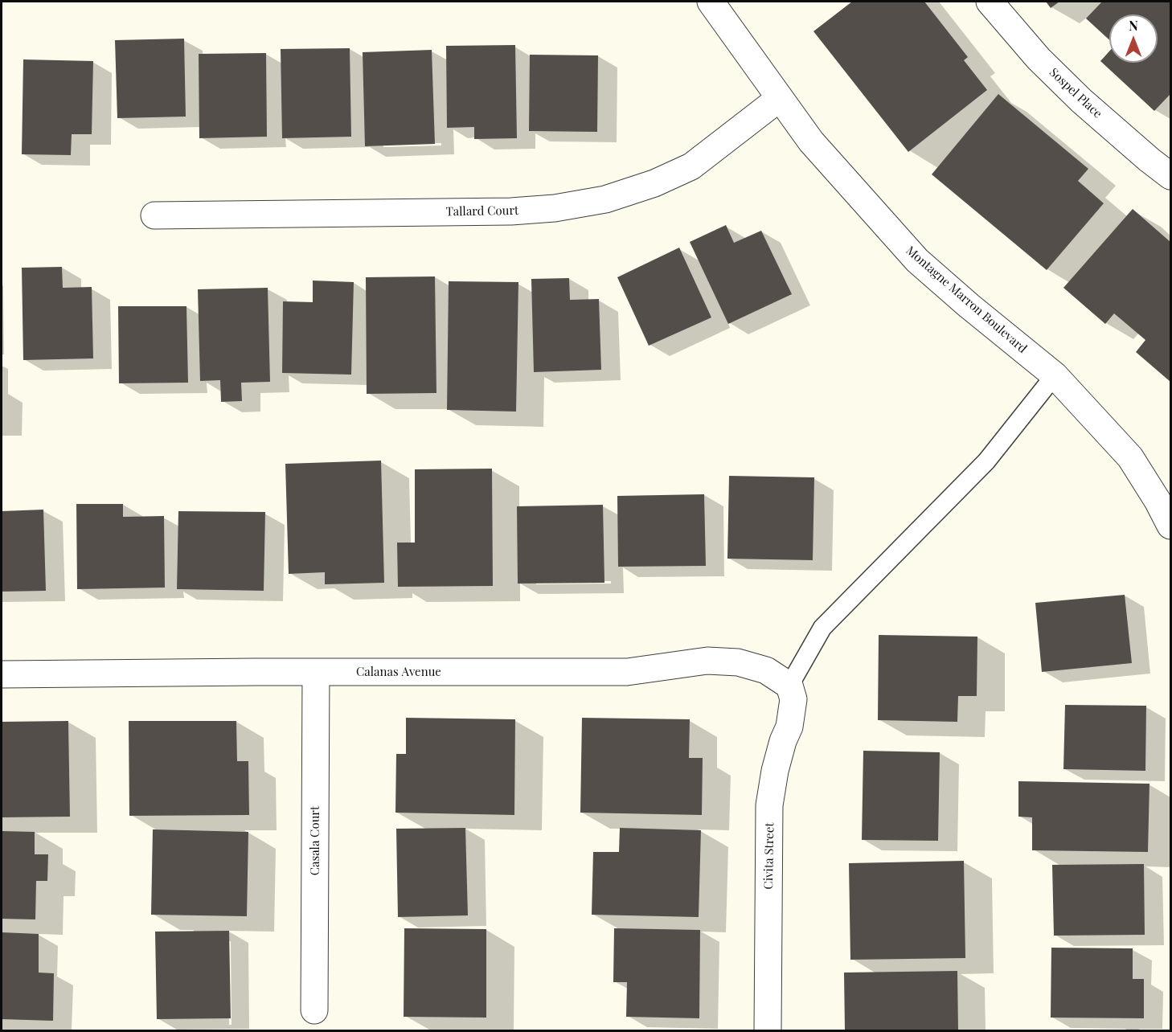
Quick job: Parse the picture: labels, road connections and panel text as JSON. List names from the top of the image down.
{
  "streets": {
    "street": [
      "Sospel Place",
      "Tallard Court",
      "Montagne Marron Boulevard",
      "Calanas Avenue",
      "Casala Court",
      "Civita Street"
    ]
  },
  "crossings": [
    ["Tallard Court", "Montagne Marron Boulevard"],
    ["Calanas Avenue", "Casala Court"],
    ["Calanas Avenue", "Civita Street"]
  ],
  "north": "top"
}
